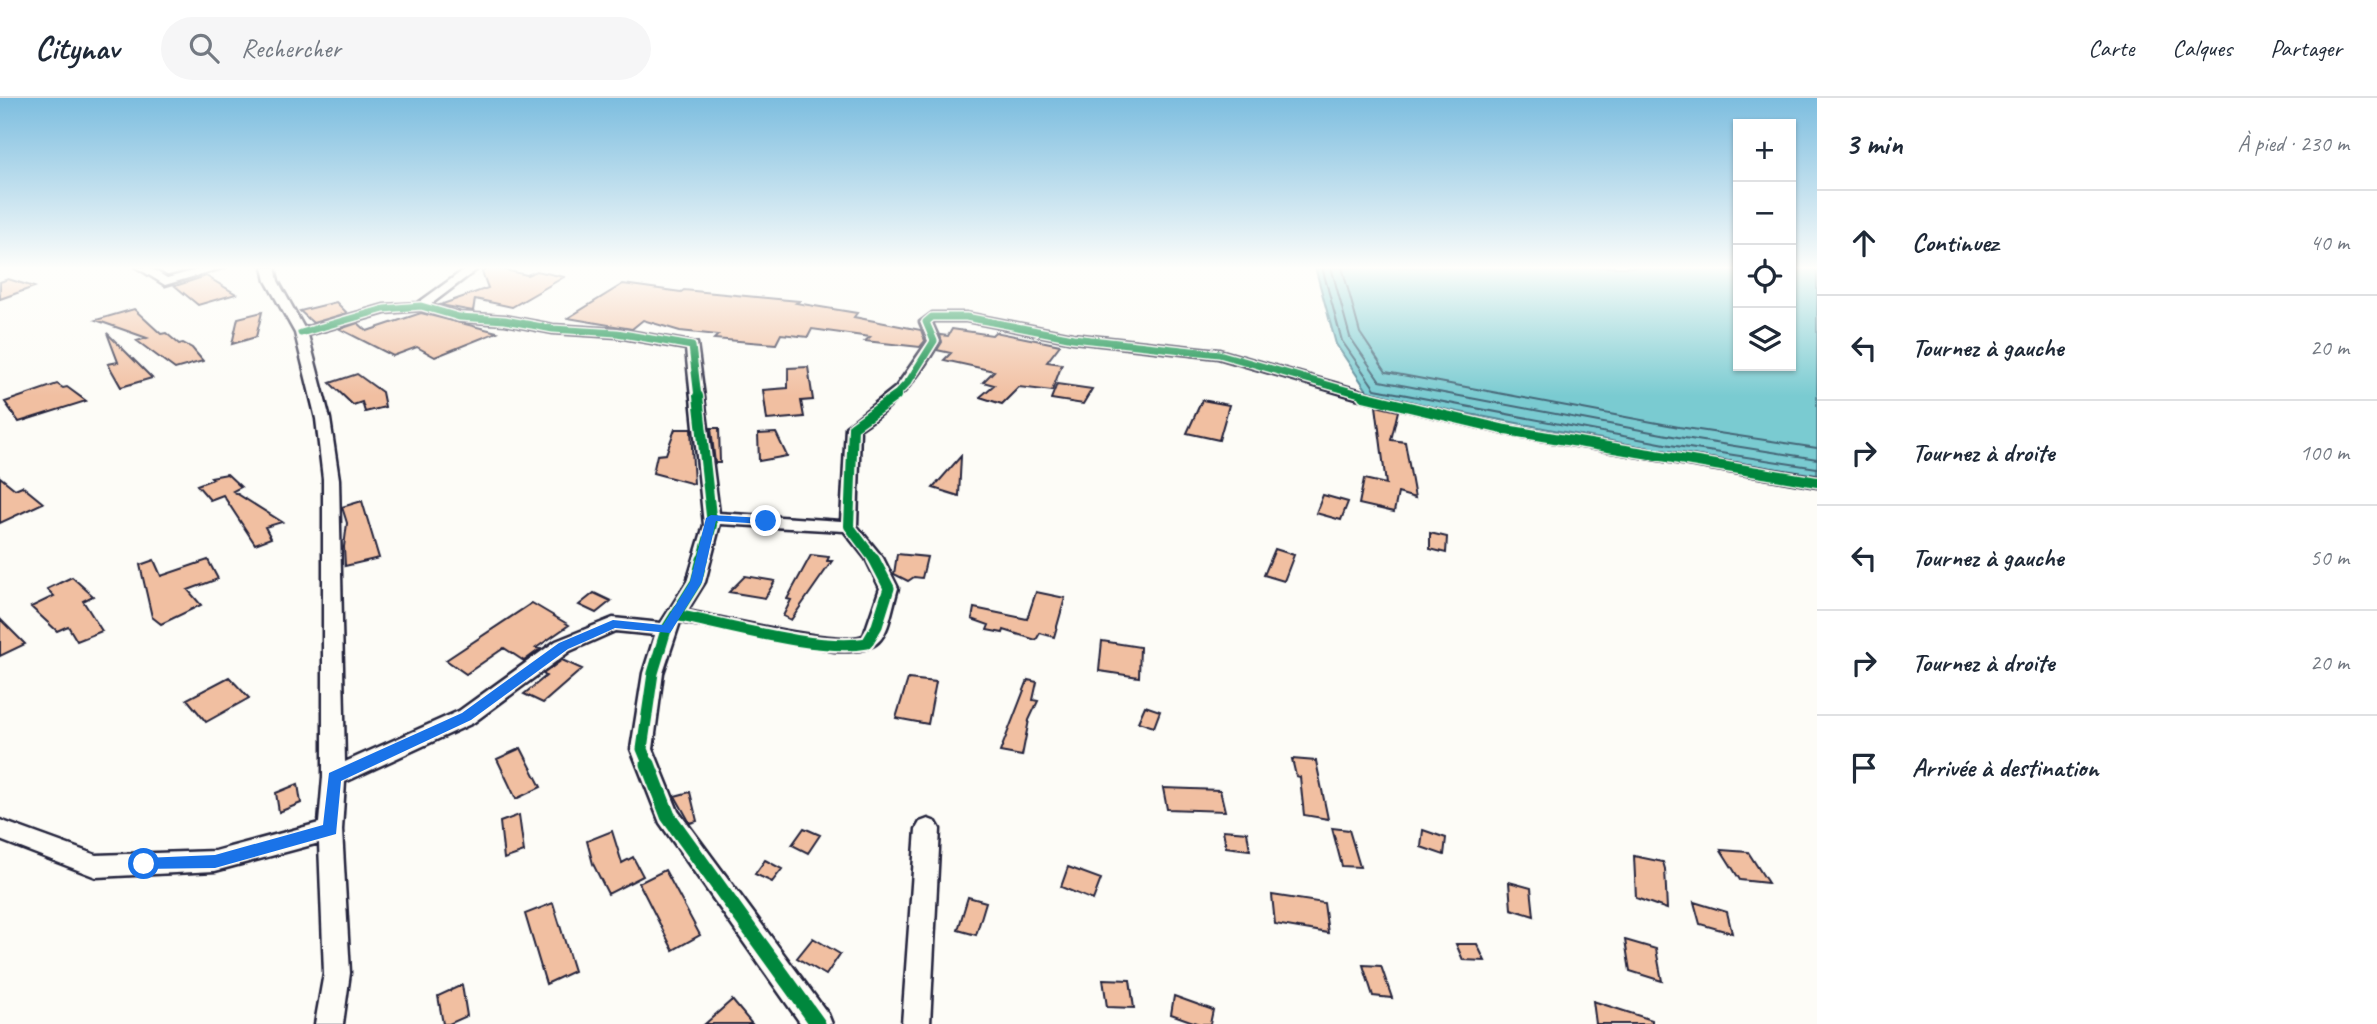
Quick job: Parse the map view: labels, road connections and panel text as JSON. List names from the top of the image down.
{
  "page": {
    "header": "Citynav",
    "search": "Rechercher",
    "nav": ["Carte", "Calques", "Partager"],
    "heading": ["3 min", "À pied · 230 m"],
    "map_buttons": ["+", "−"],
    "list": [
      ["Continuez", "40 m"],
      ["Tournez à gauche", "20 m"],
      ["Tournez à droite", "100 m"],
      ["Tournez à gauche", "50 m"],
      ["Tournez à droite", "20 m"],
      "Arrivée à destination"
    ]
  }
}
